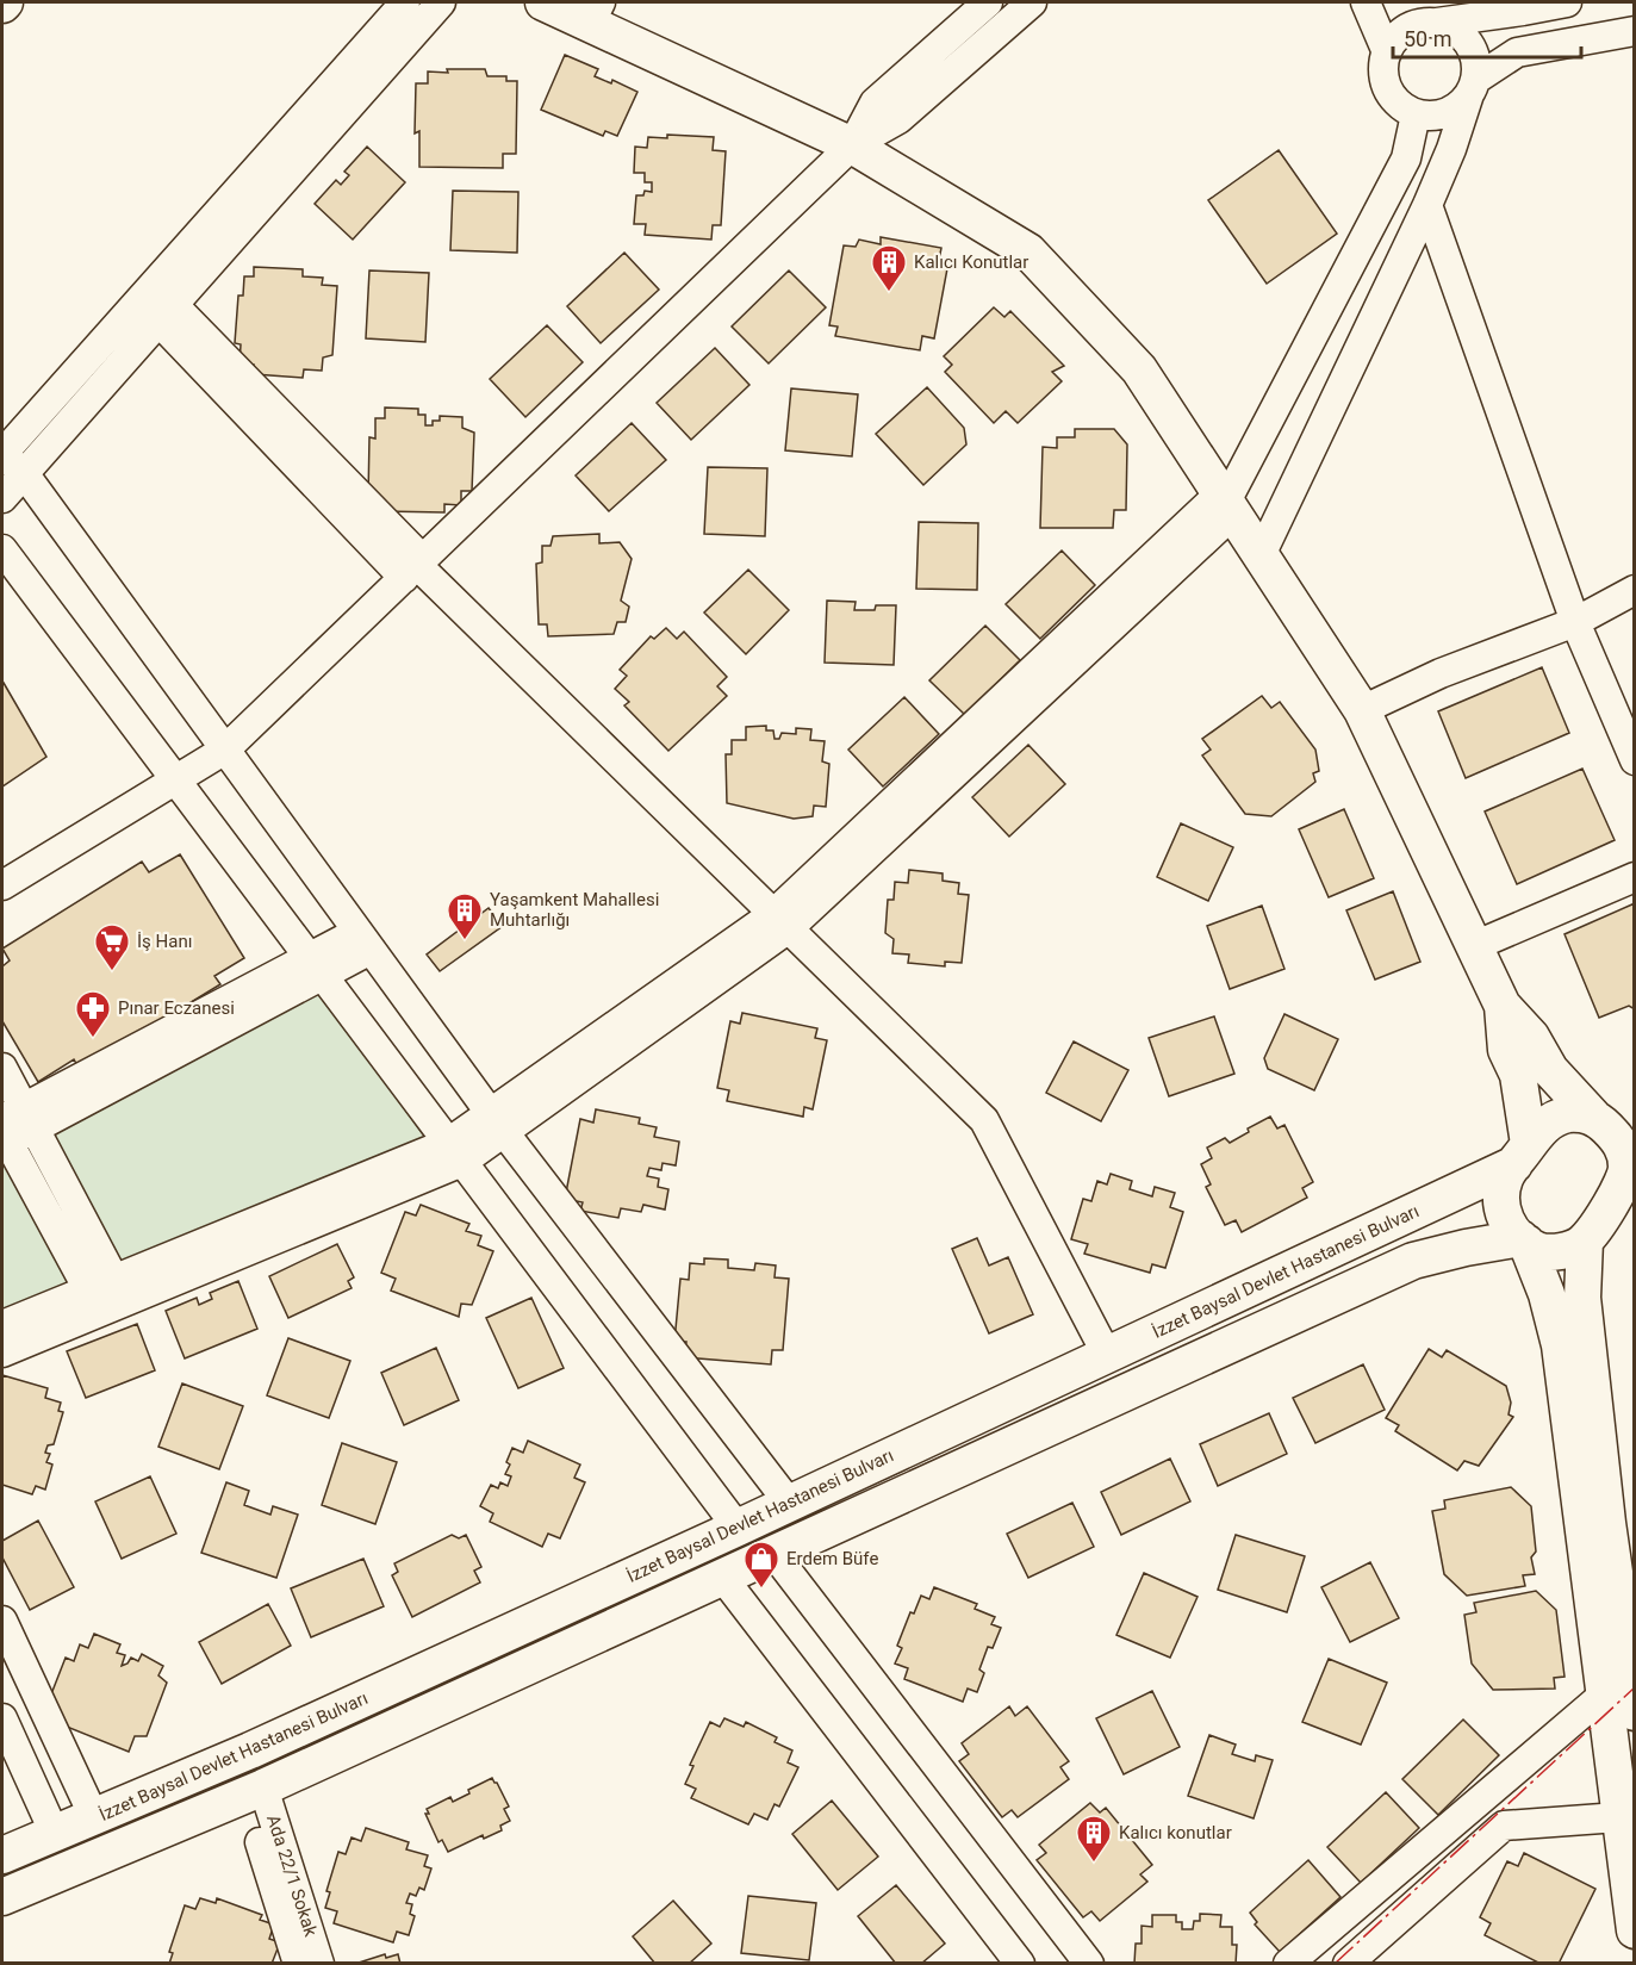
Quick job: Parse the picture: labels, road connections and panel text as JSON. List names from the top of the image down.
{
  "streets": {
    "main road": ["İzzet Baysal Devlet Hastanesi Bulvarı"],
    "street": ["Ada 22/1 Sokak"]
  },
  "crossings": [
    ["İzzet Baysal Devlet Hastanesi Bulvarı", "Ada 22/1 Sokak"]
  ],
  "places": {
    "building": ["Kalıcı Konutlar", "Yaşamkent Mahallesi Muhtarlığı", "Kalıcı konutlar"],
    "supermarket": ["İş Hanı"],
    "pharmacy": ["Pınar Eczanesi"],
    "shop": ["Erdem Büfe"]
  },
  "scale_bar": "50 m"
}
